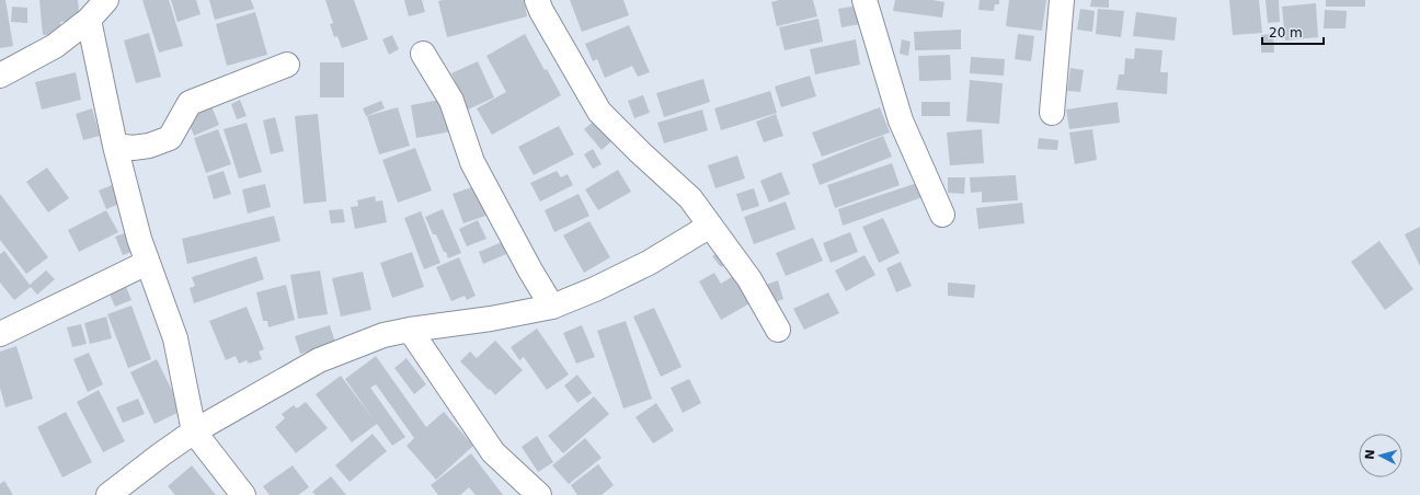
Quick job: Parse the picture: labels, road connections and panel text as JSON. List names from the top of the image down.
{
  "scale_bar": "20 m",
  "north": "left"
}
